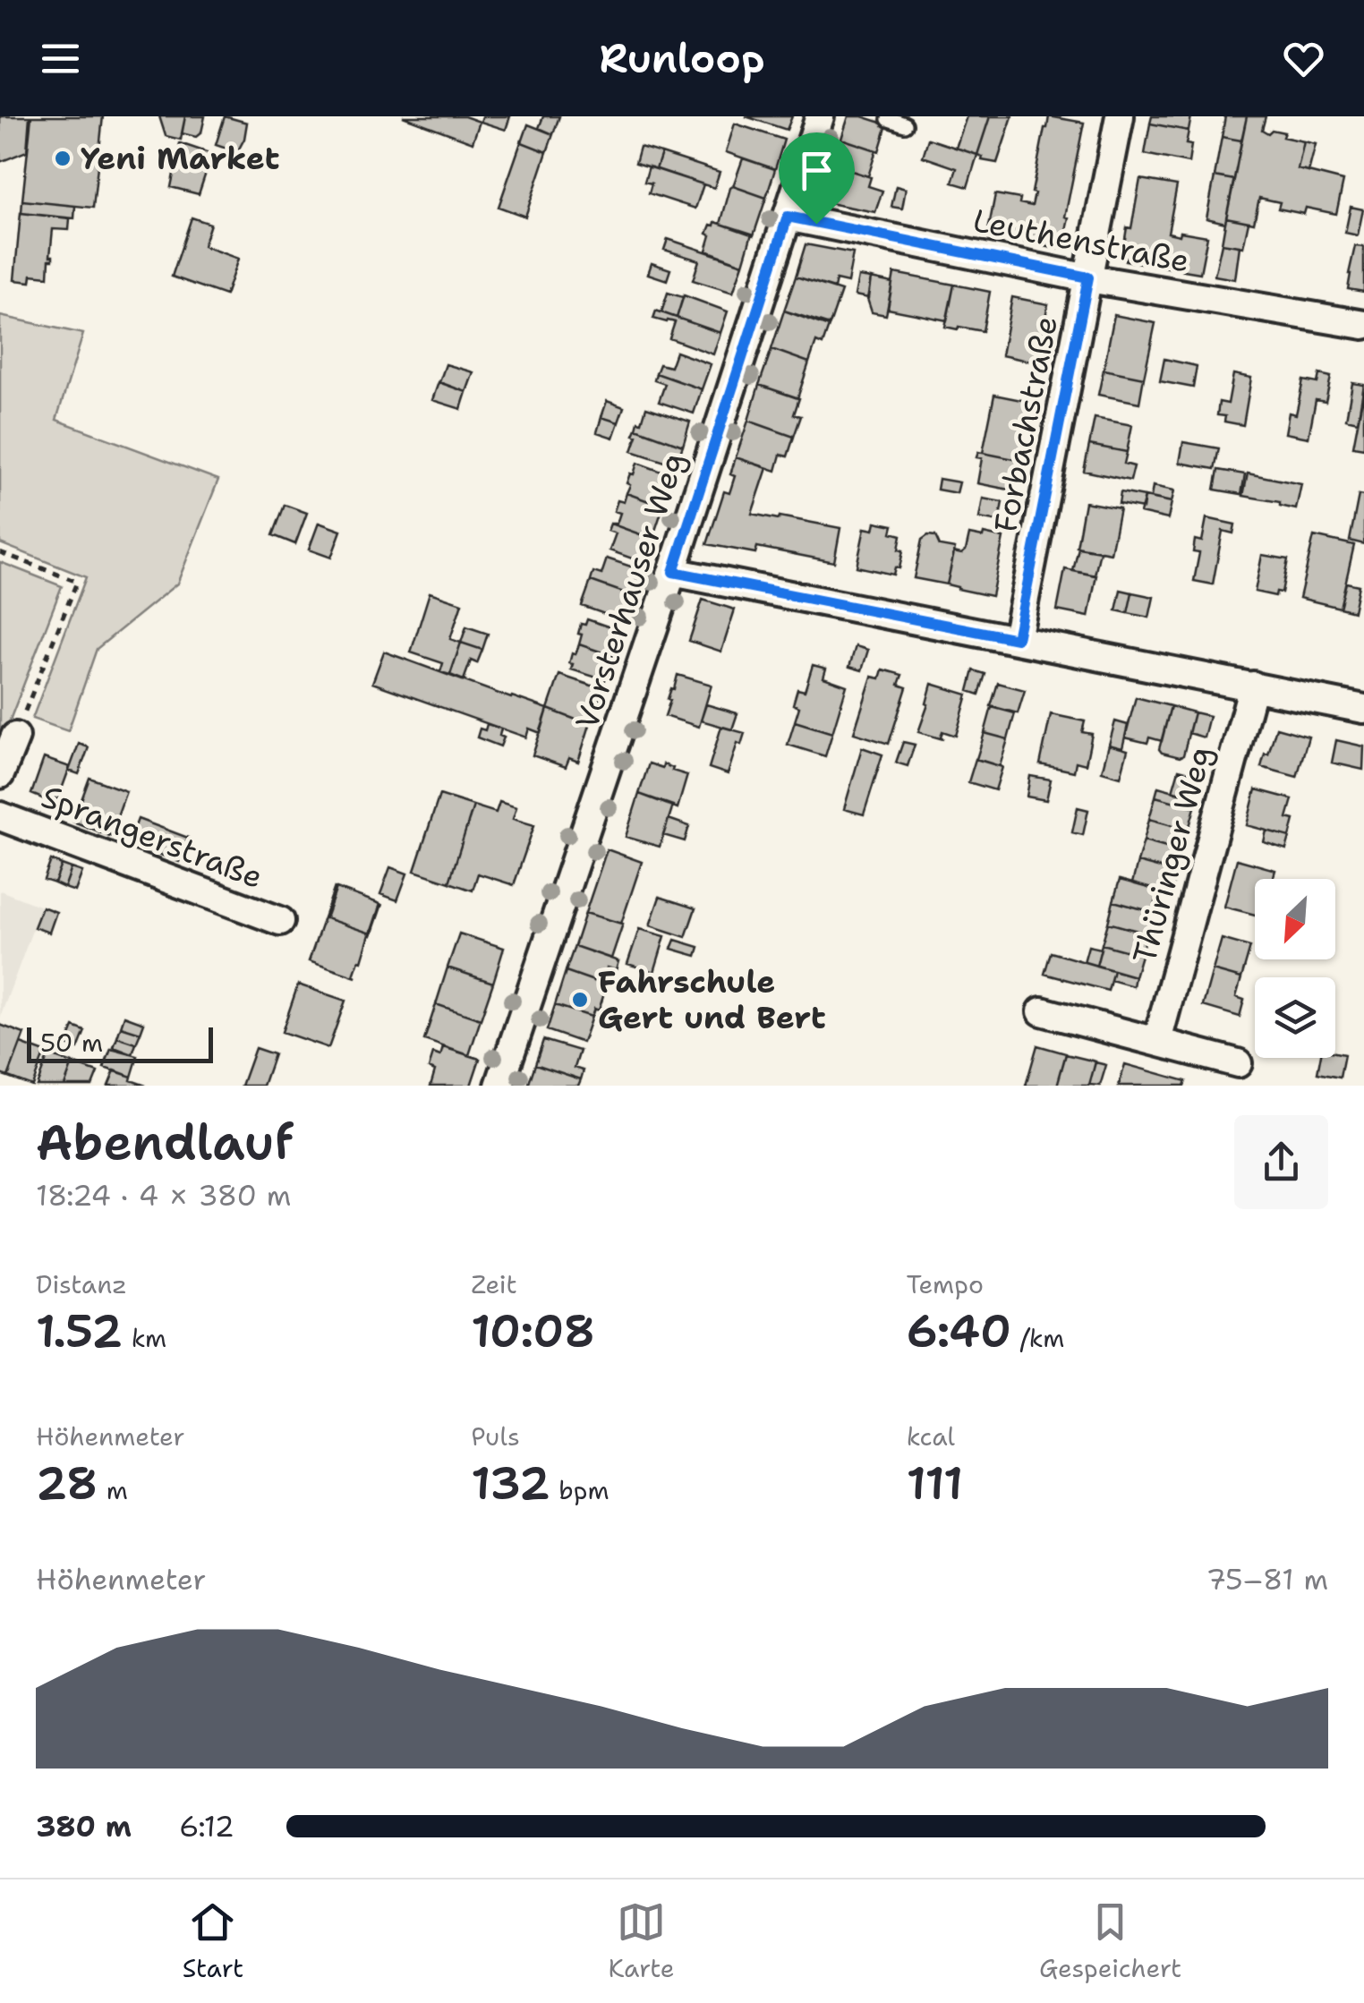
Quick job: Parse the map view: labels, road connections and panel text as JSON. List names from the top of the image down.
{
  "streets": {
    "street": [
      "Leuthenstraße",
      "Forbachstraße",
      "Vorsterhauser Weg",
      "Sprangerstraße",
      "Thüringer Weg"
    ]
  },
  "crossings": [
    ["Leuthenstraße", "Forbachstraße"],
    ["Leuthenstraße", "Vorsterhauser Weg"]
  ],
  "places": ["Yeni Market", "Fahrschule Gert und Bert"],
  "scale_bar": "50 m",
  "north": "bottom left",
  "page": {
    "header": "Runloop",
    "scale": "50 m",
    "heading": ["Abendlauf", "18:24 · 4 × 380 m"],
    "stats": [
      ["Distanz", "1.52 km"],
      ["Zeit", "10:08"],
      ["Tempo", "6:40 /km"],
      ["Höhenmeter", "28 m"],
      ["Puls", "132 bpm"],
      ["kcal", "111"]
    ],
    "chart": ["Höhenmeter", "75–81 m"],
    "list": [
      {
        "name": "380 m",
        "note": "6:12"
      }
    ],
    "tabs": ["Start", "Karte", "Gespeichert"]
  }
}
